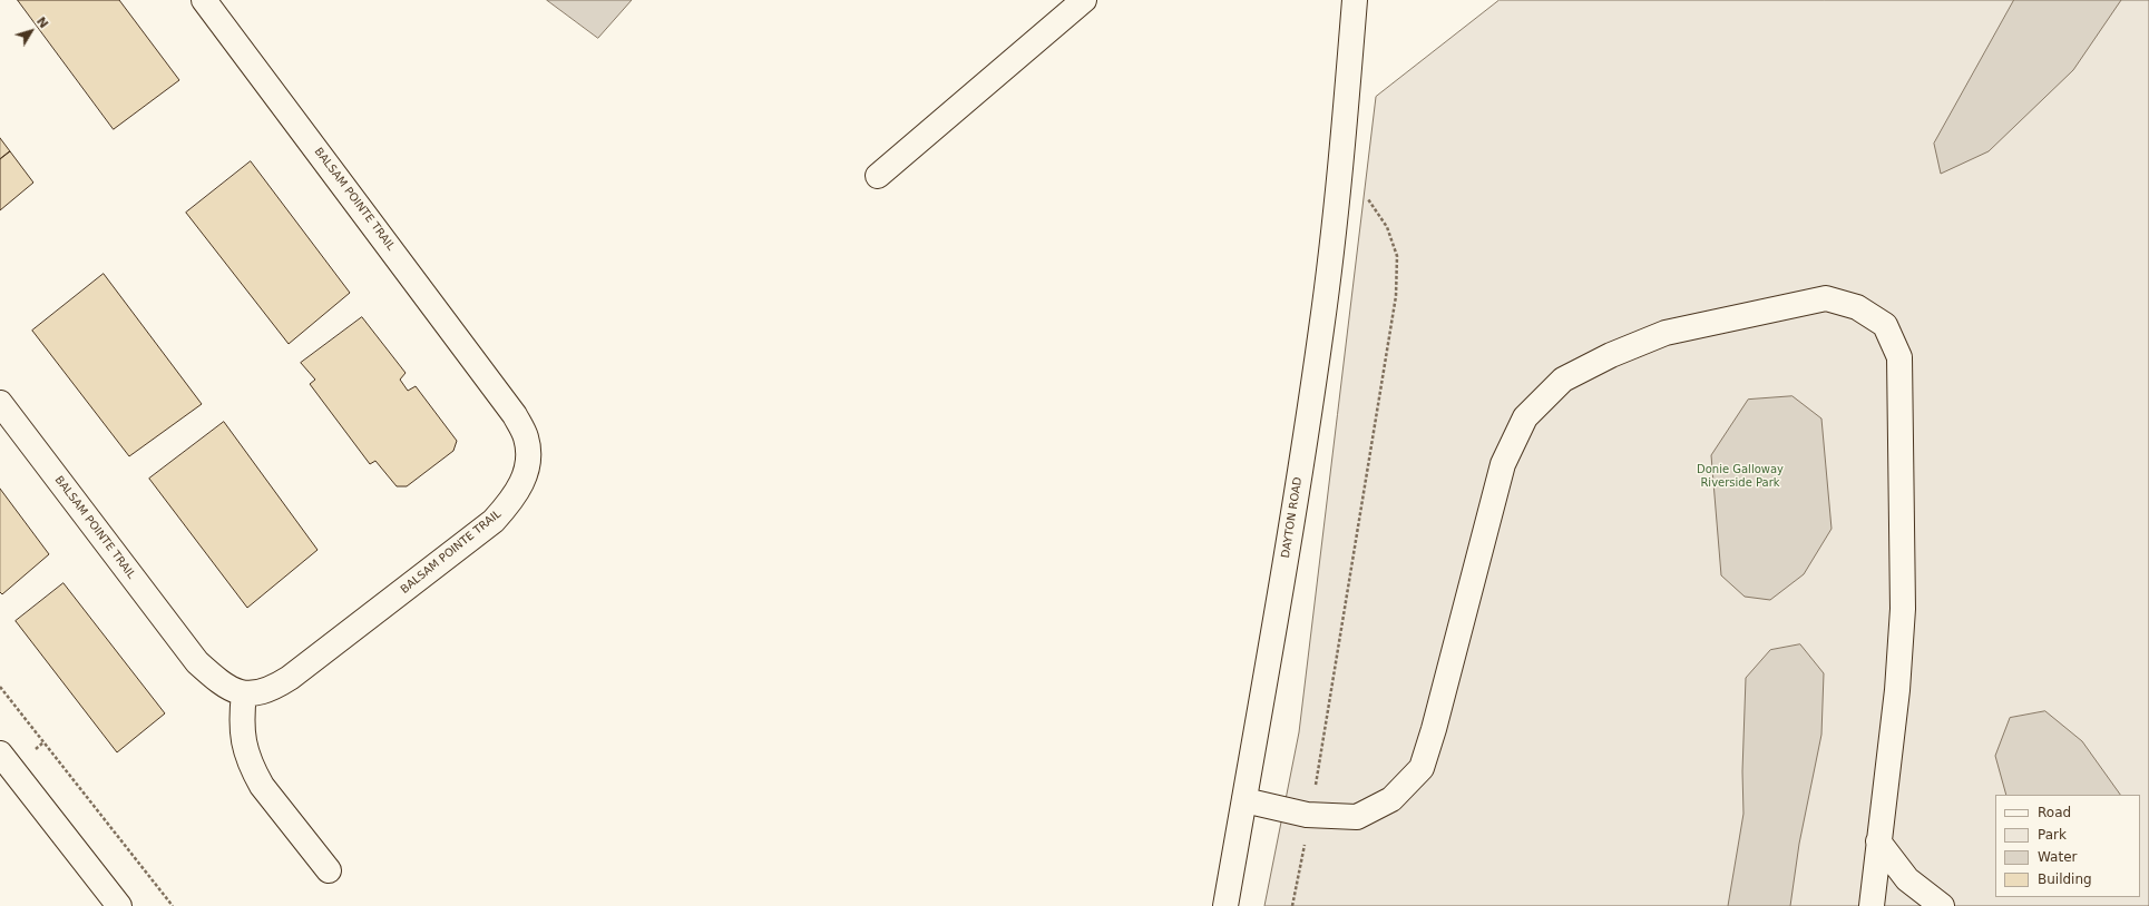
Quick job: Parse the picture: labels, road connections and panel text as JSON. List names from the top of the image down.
{
  "streets": {
    "street": ["BALSAM POINTE TRAIL", "DAYTON ROAD"]
  },
  "parks": ["Donie Galloway Riverside Park"],
  "legend": [
    "Road",
    "Park",
    "Water",
    "Building"
  ],
  "north": "top right"
}
